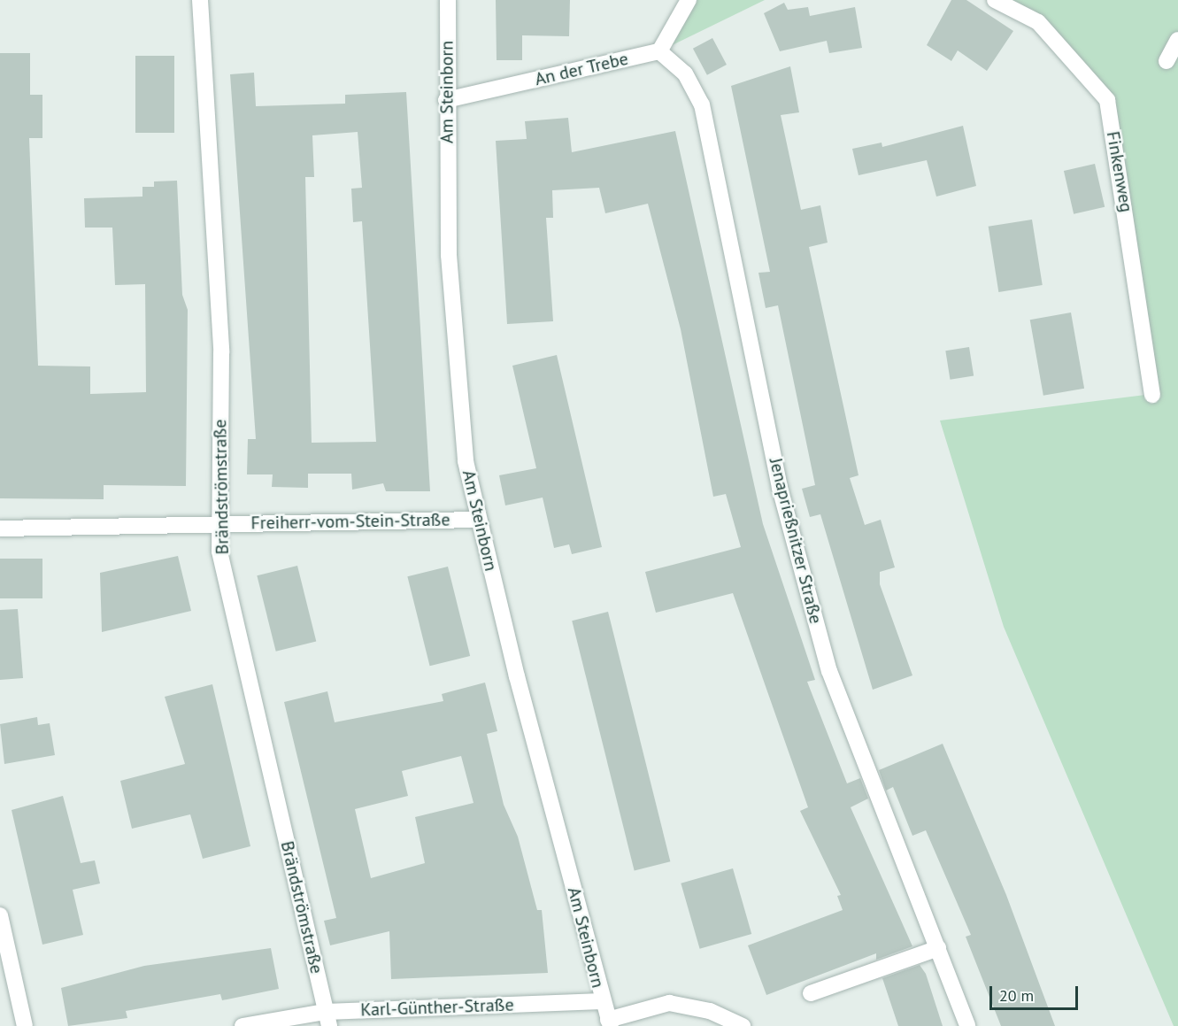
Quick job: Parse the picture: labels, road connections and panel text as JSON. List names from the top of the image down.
{
  "streets": {
    "street": [
      "An der Trebe",
      "Am Steinborn",
      "Finkenweg",
      "Brändströmstraße",
      "Freiherr-vom-Stein-Straße",
      "Jenaprießnitzer Straße",
      "Karl-Günther-Straße"
    ]
  },
  "crossings": [
    ["An der Trebe", "Am Steinborn"],
    ["An der Trebe", "Jenaprießnitzer Straße"],
    ["Am Steinborn", "Freiherr-vom-Stein-Straße"],
    ["Am Steinborn", "Karl-Günther-Straße"],
    ["Brändströmstraße", "Freiherr-vom-Stein-Straße"],
    ["Brändströmstraße", "Karl-Günther-Straße"]
  ],
  "scale_bar": "20 m"
}
